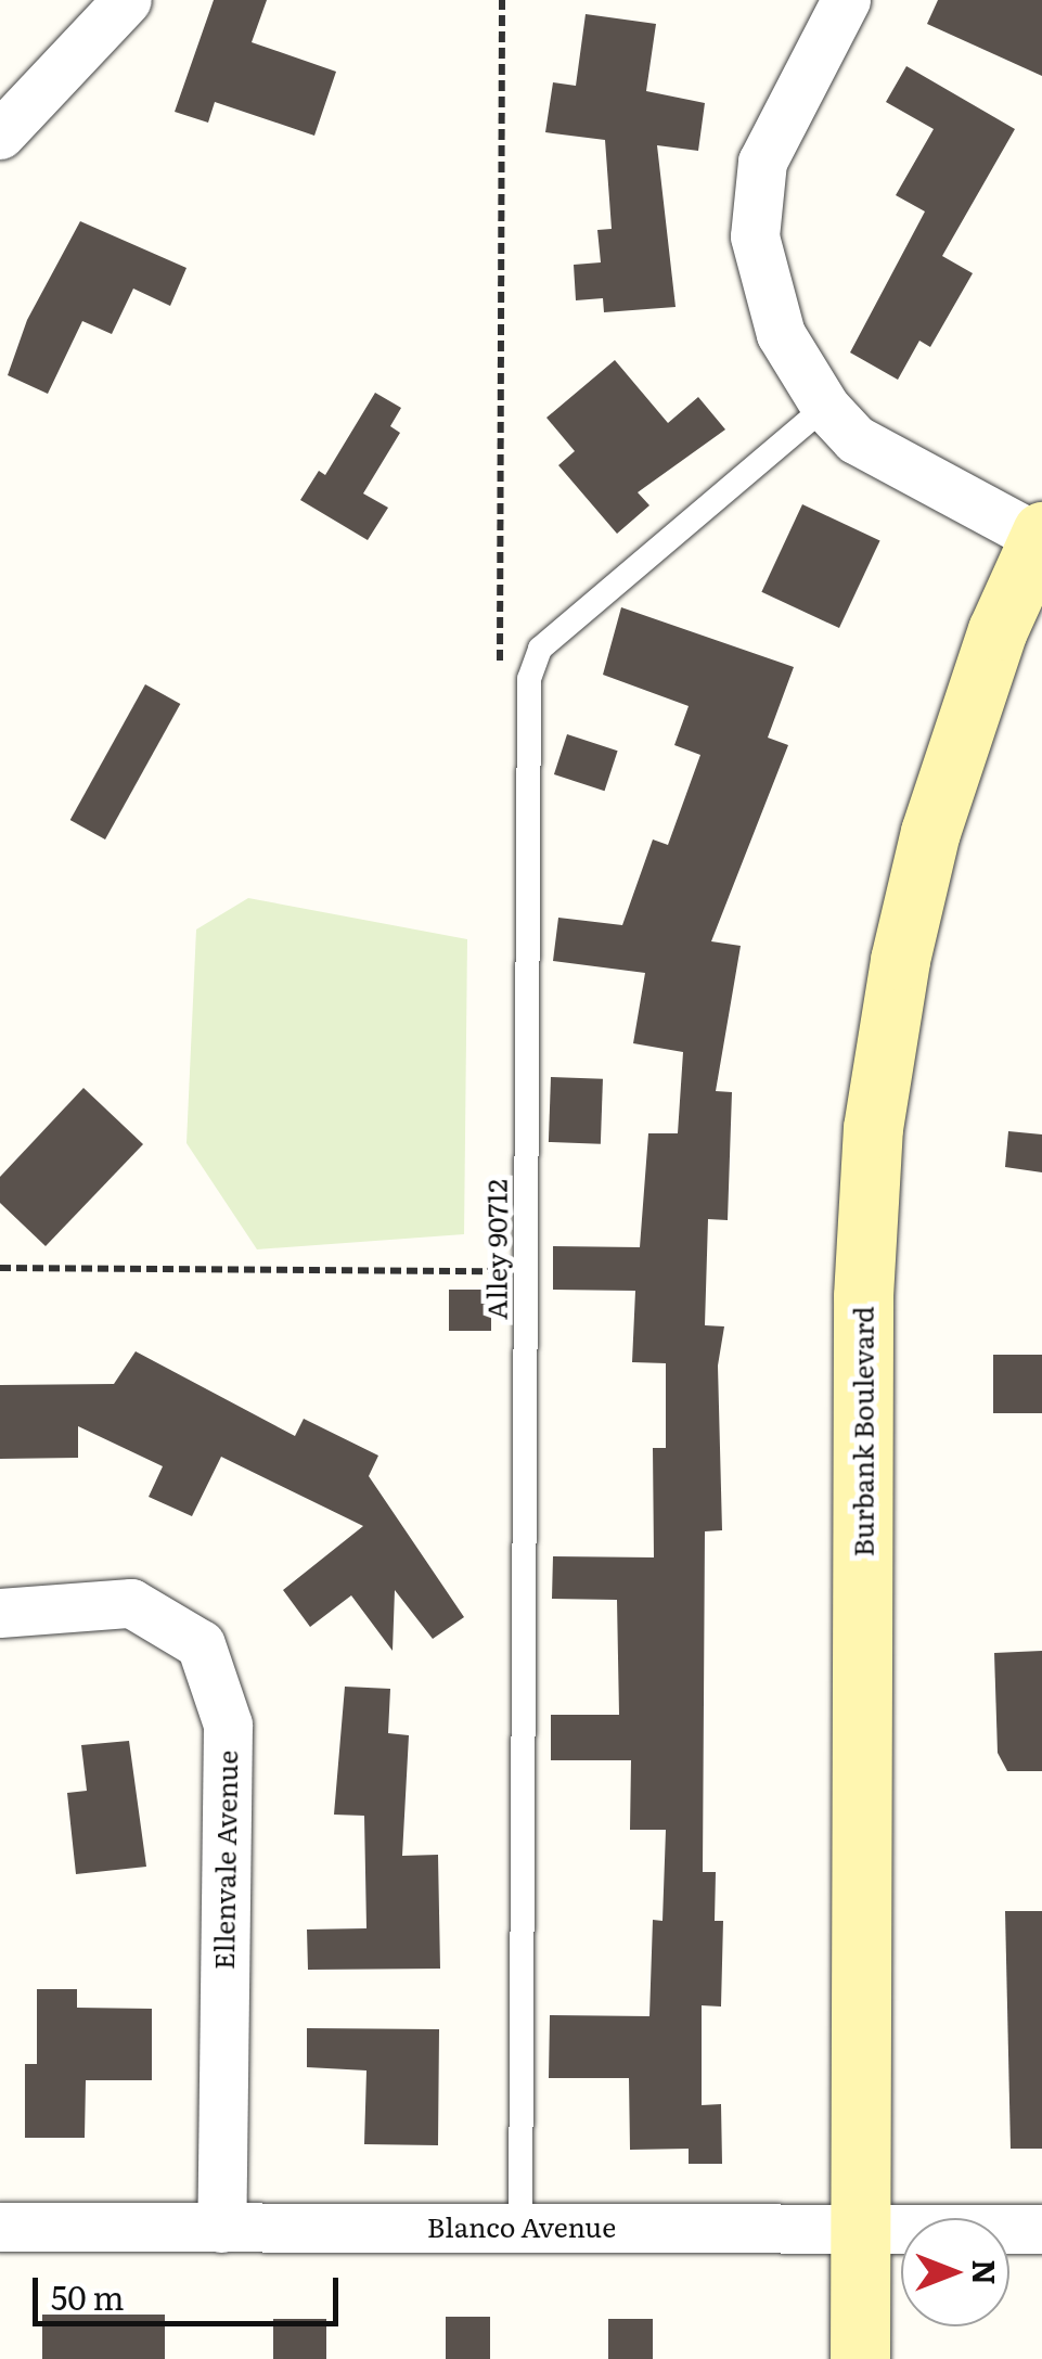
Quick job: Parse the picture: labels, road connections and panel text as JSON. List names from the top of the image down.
{
  "streets": {
    "street": ["Burbank Boulevard", "Ellenvale Avenue", "Blanco Avenue"],
    "lane": ["Alley 90712"]
  },
  "crossings": [
    ["Alley 90712", "Blanco Avenue"],
    ["Burbank Boulevard", "Blanco Avenue"],
    ["Ellenvale Avenue", "Blanco Avenue"]
  ],
  "scale_bar": "50 m",
  "north": "right"
}
